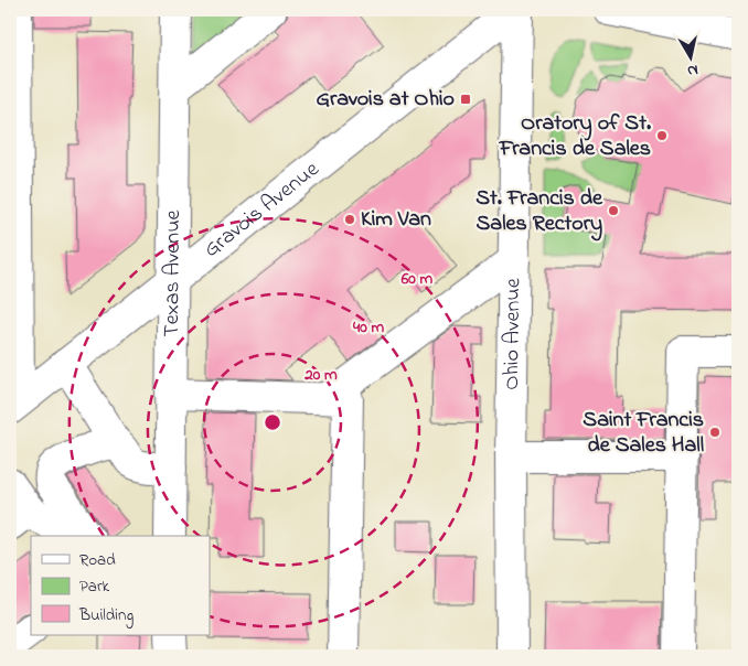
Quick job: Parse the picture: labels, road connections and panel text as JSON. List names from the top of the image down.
{
  "streets": {
    "street": ["Gravois Avenue", "Texas Avenue", "Ohio Avenue"]
  },
  "crossings": [
    ["Gravois Avenue", "Texas Avenue"],
    ["Gravois Avenue", "Ohio Avenue"]
  ],
  "places": {
    "transit": ["Gravois at Ohio"],
    "other": [
      "Oratory of St. Francis de Sales",
      "St. Francis de Sales Rectory",
      "Kim Van",
      "Saint Francis de Sales Hall"
    ]
  },
  "legend": ["Road", "Park", "Building"],
  "north": "bottom",
  "rings": ["60 m", "40 m", "20 m"]
}
